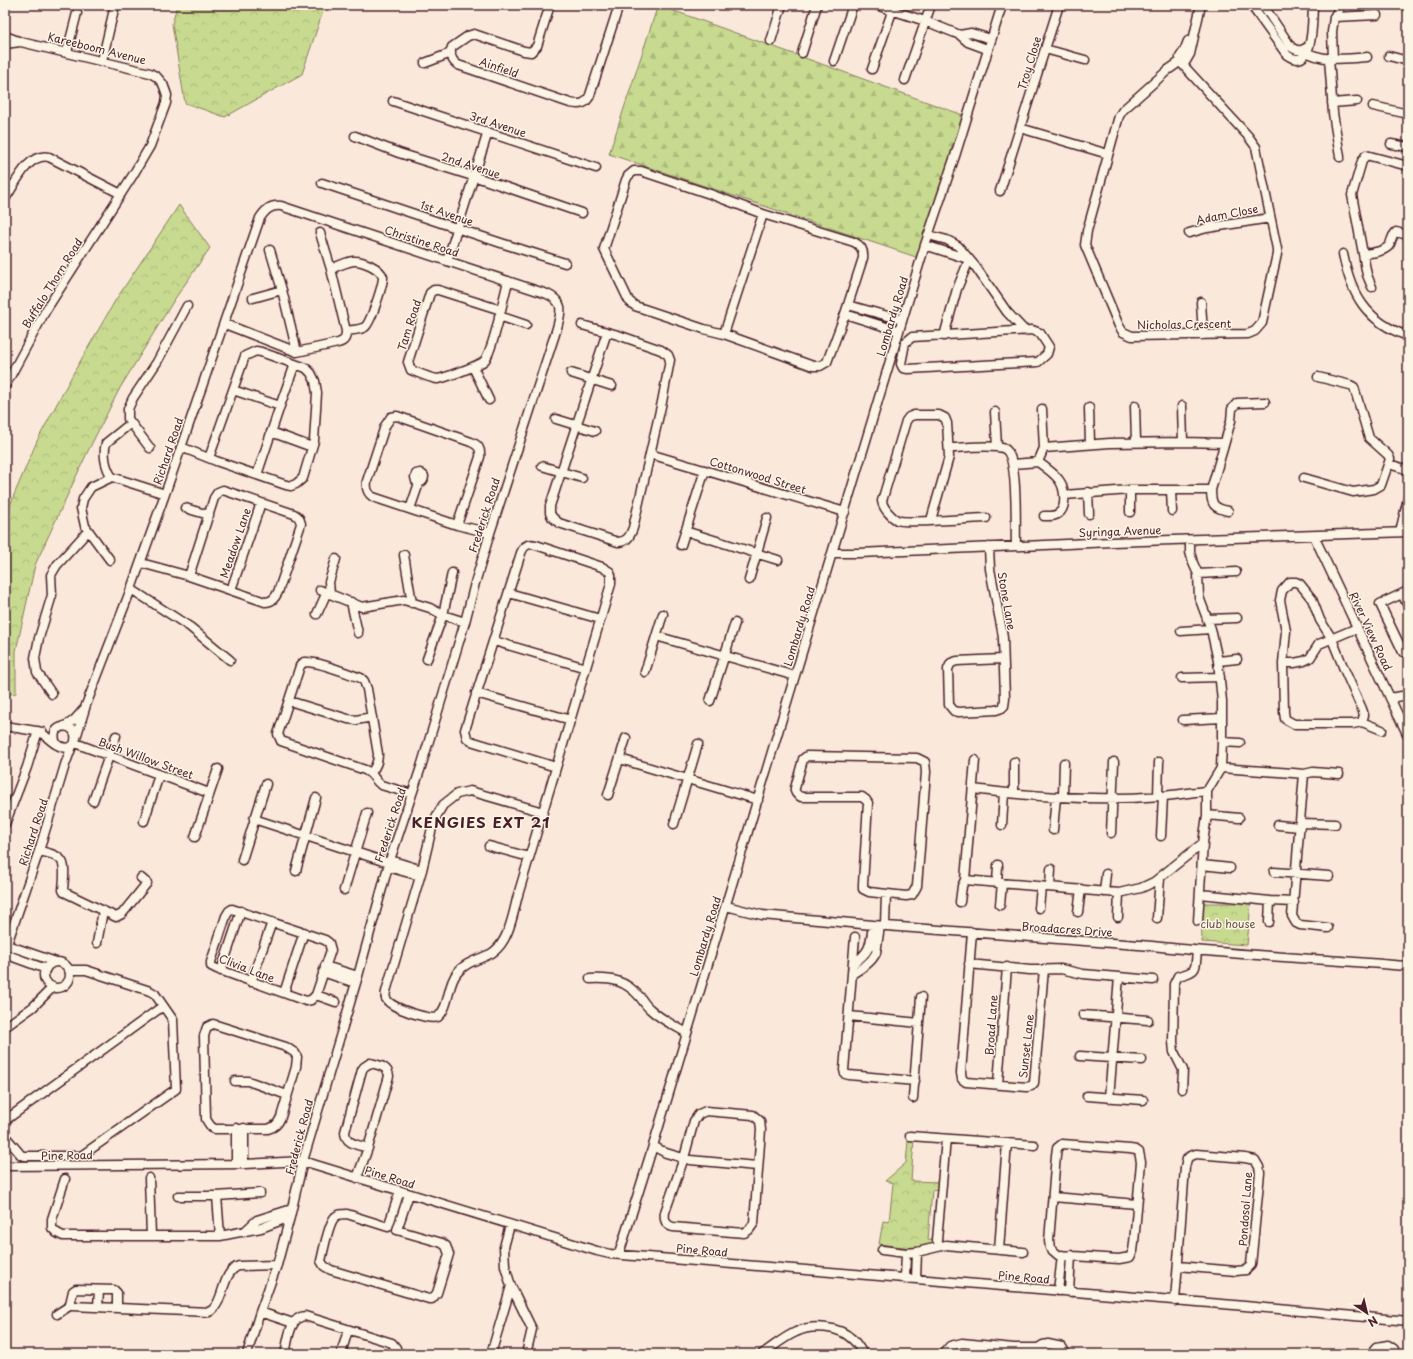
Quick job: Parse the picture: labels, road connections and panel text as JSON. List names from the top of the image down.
{
  "streets": {
    "street": [
      "Kareeboom Avenue",
      "Troy Close",
      "Ainfield",
      "3rd Avenue",
      "2nd Avenue",
      "1st Avenue",
      "Adam Close",
      "Christine Road",
      "Buffalo Thorn Road",
      "Lombardy Road",
      "Nicholas Crescent",
      "Tam Road",
      "Richard Road",
      "Cottonwood Street",
      "Frederick Road",
      "Syringa Avenue",
      "Meadow Lane",
      "Stone Lane",
      "River View Road",
      "Bush Willow Street",
      "Broadacres Drive",
      "Clivia Lane",
      "Broad Lane",
      "Sunset Lane",
      "Pine Road",
      "Pondosol Lane"
    ]
  },
  "crossings": [
    ["Kareeboom Avenue", "Buffalo Thorn Road"],
    ["Adam Close", "Nicholas Crescent"],
    ["Christine Road", "Tam Road"],
    ["Christine Road", "Richard Road"],
    ["Christine Road", "Frederick Road"],
    ["Lombardy Road", "Cottonwood Street"],
    ["Lombardy Road", "Syringa Avenue"],
    ["Lombardy Road", "Broadacres Drive"],
    ["Lombardy Road", "Pine Road"],
    ["Richard Road", "Bush Willow Street"],
    ["Frederick Road", "Pine Road"],
    ["Syringa Avenue", "Stone Lane"],
    ["Syringa Avenue", "River View Road"],
    ["Broadacres Drive", "Sunset Lane"],
    ["Broad Lane", "Sunset Lane"],
    ["Pine Road", "Pondosol Lane"]
  ],
  "districts": ["KENGIES EXT 21"],
  "parks": ["club house"],
  "north": "bottom right"
}
